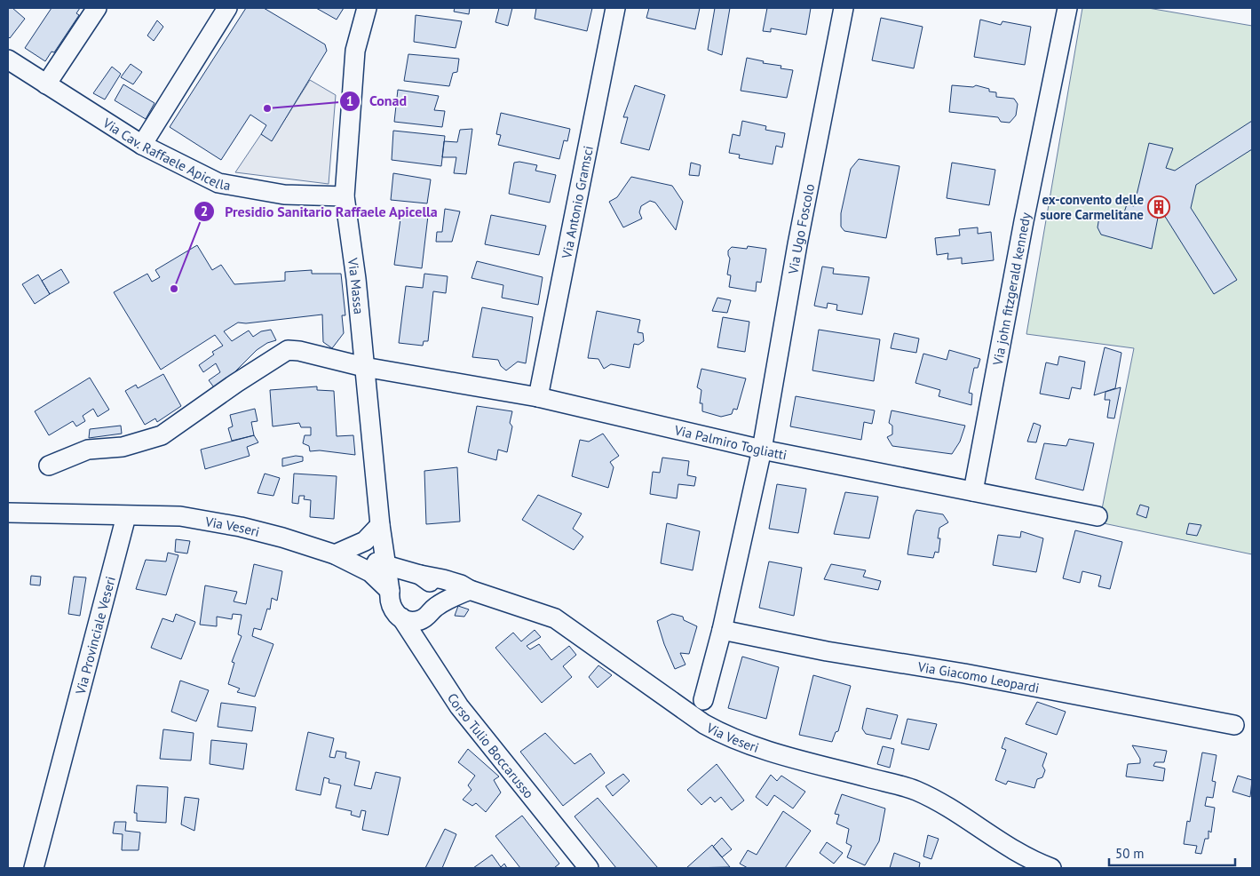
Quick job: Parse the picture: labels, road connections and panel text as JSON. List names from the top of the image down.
{
  "streets": {
    "street": [
      "Via Cav. Raffaele Apicella",
      "Via Antonio Gramsci",
      "Via Ugo Foscolo",
      "Via Massa",
      "Via john fitzgerald kennedy",
      "Via Palmiro Togliatti",
      "Via Veseri",
      "Via Provinciale Veseri",
      "Via Giacomo Leopardi",
      "Corso Tulio Boccarusso"
    ]
  },
  "crossings": [
    ["Via Cav. Raffaele Apicella", "Via Massa"],
    ["Via Antonio Gramsci", "Via Palmiro Togliatti"],
    ["Via Ugo Foscolo", "Via Palmiro Togliatti"],
    ["Via Massa", "Via Palmiro Togliatti"],
    ["Via Massa", "Via Veseri"],
    ["Via Massa", "Corso Tulio Boccarusso"],
    ["Via john fitzgerald kennedy", "Via Palmiro Togliatti"],
    ["Via Veseri", "Via Provinciale Veseri"],
    ["Via Veseri", "Corso Tulio Boccarusso"]
  ],
  "places": {
    "other": ["Conad", "Presidio Sanitario Raffaele Apicella"],
    "building": ["ex-convento delle suore Carmelitane"]
  },
  "scale_bar": "50 m"
}
